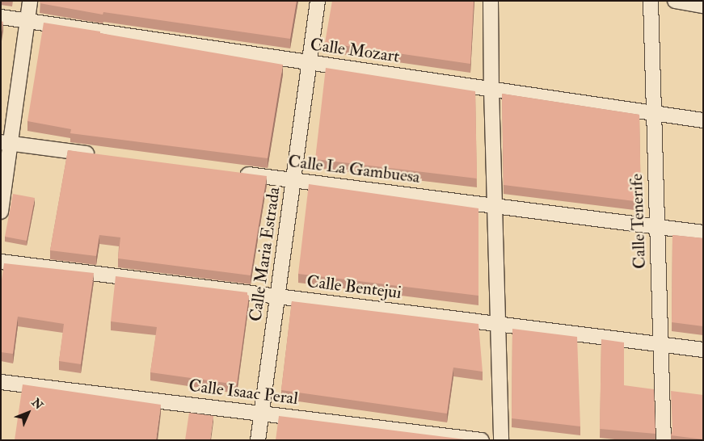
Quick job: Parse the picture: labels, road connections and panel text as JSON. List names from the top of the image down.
{
  "streets": {
    "street": [
      "Calle Mozart",
      "Calle La Gambuesa",
      "Calle Tenerife",
      "Calle Maria Estrada",
      "Calle Bentejui",
      "Calle Isaac Peral"
    ]
  },
  "crossings": [
    ["Calle Mozart", "Calle Tenerife"],
    ["Calle Mozart", "Calle Maria Estrada"],
    ["Calle La Gambuesa", "Calle Tenerife"],
    ["Calle La Gambuesa", "Calle Maria Estrada"],
    ["Calle Tenerife", "Calle Bentejui"],
    ["Calle Maria Estrada", "Calle Bentejui"],
    ["Calle Maria Estrada", "Calle Isaac Peral"]
  ],
  "north": "top right"
}
